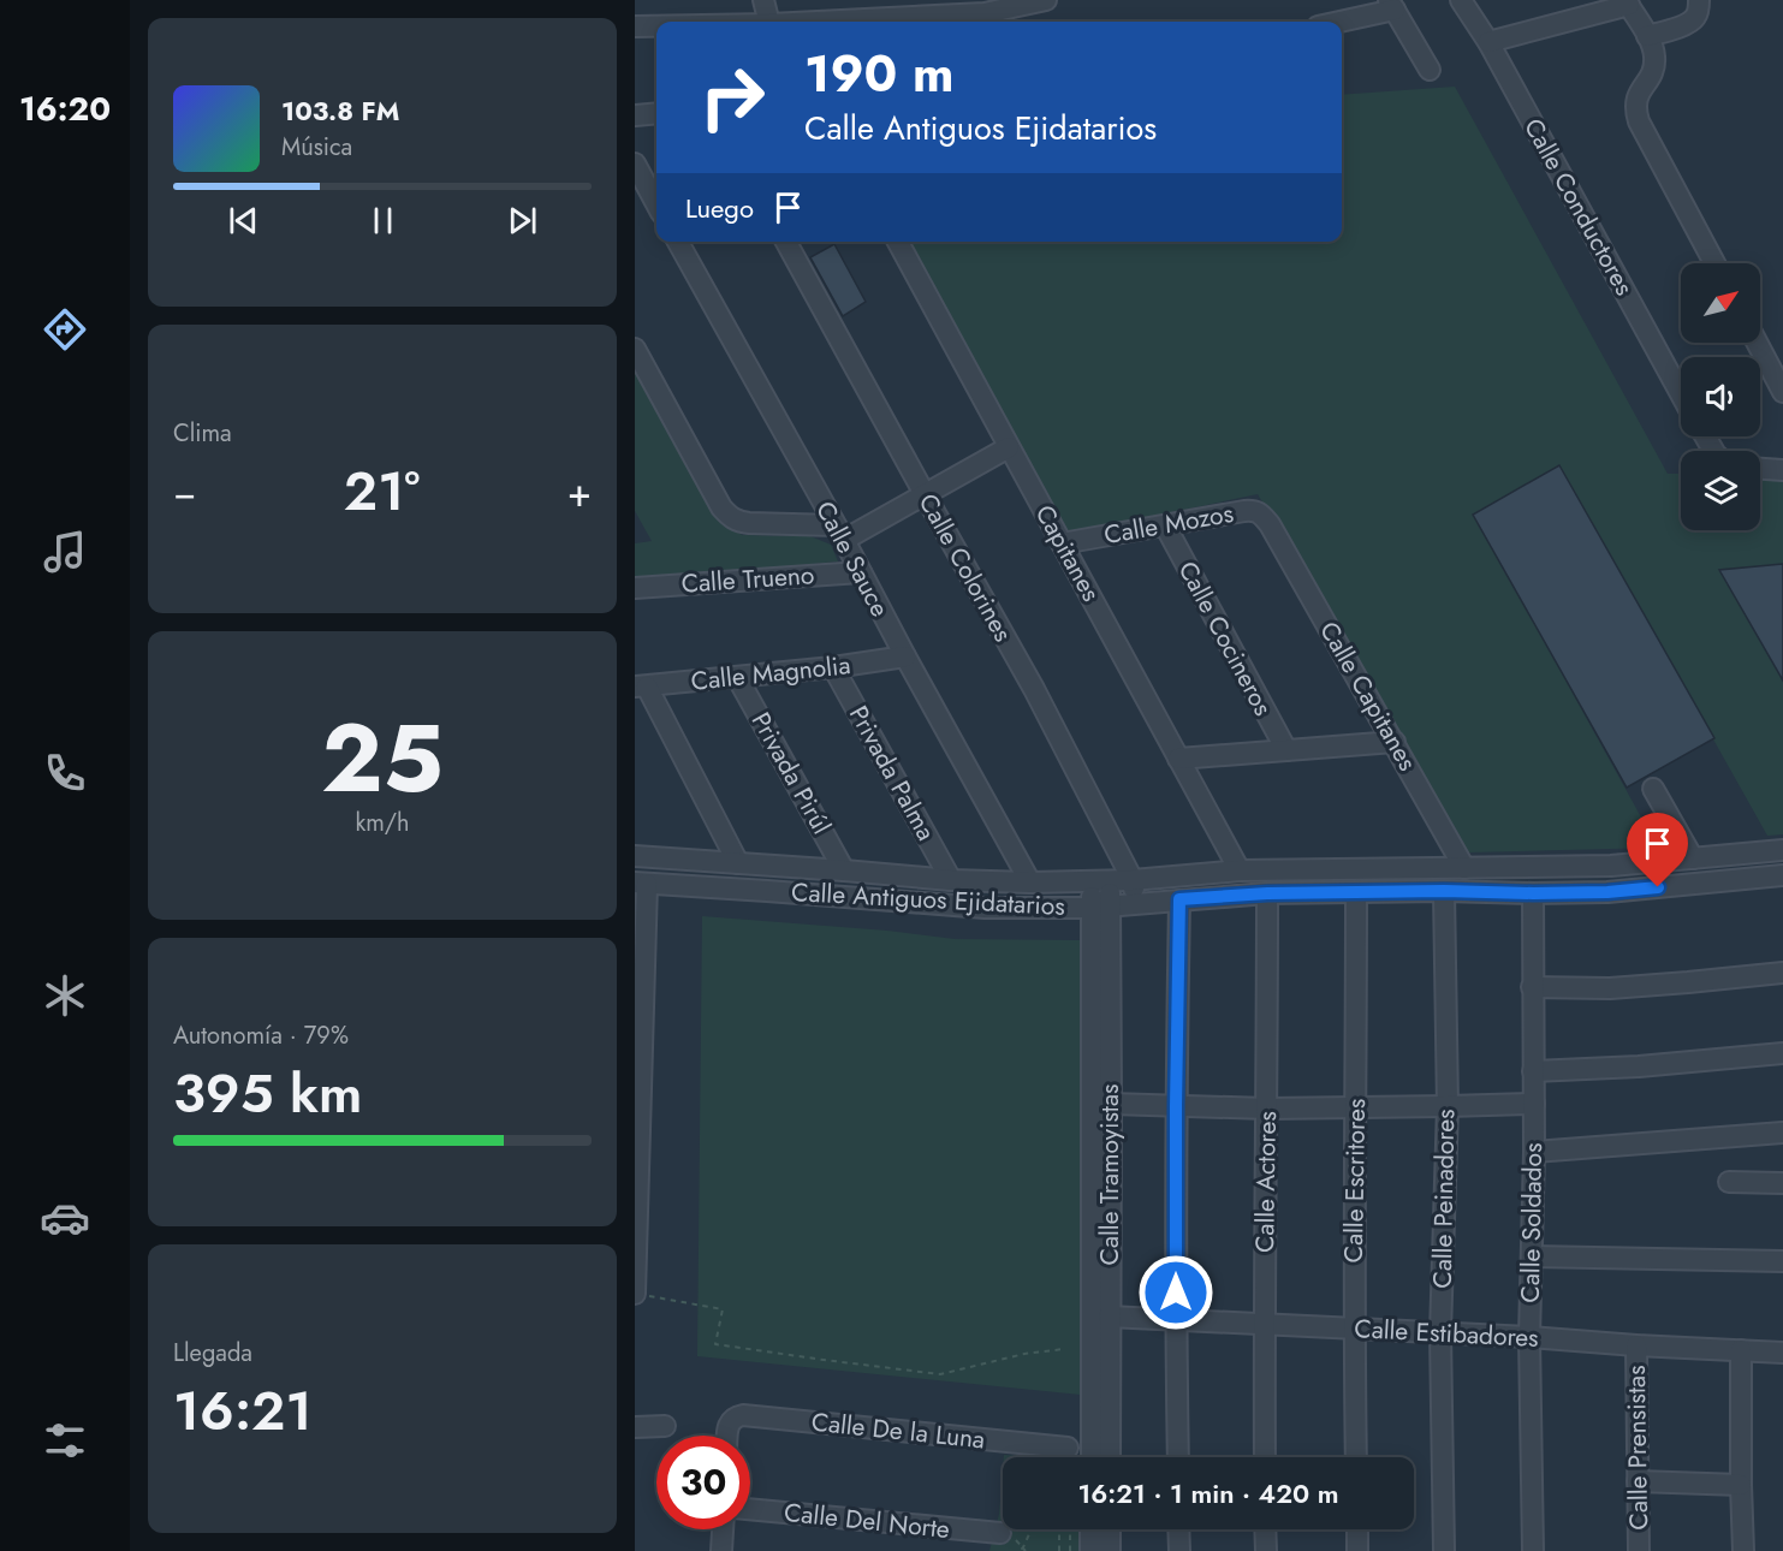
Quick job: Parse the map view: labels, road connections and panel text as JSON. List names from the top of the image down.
{
  "streets": {
    "street": [
      "Calle Conductores",
      "Calle Mozos",
      "Capitanes",
      "Calle Sauce",
      "Calle Colorines",
      "Calle Trueno",
      "Calle Cocineros",
      "Calle Magnolia",
      "Calle Capitanes",
      "Privada Pirúl",
      "Privada Palma",
      "Calle Antiguos Ejidatarios",
      "Calle Tramoyistas",
      "Calle Escritores",
      "Calle Actores",
      "Calle Peinadores",
      "Calle Soldados",
      "Calle Estibadores",
      "Calle De la Luna",
      "Calle Prensistas",
      "Calle Del Norte"
    ]
  },
  "crossings": [
    ["Calle Mozos", "Capitanes"],
    ["Calle Mozos", "Calle Cocineros"],
    ["Calle Mozos", "Calle Capitanes"],
    ["Capitanes", "Calle Antiguos Ejidatarios"],
    ["Calle Sauce", "Calle Trueno"],
    ["Calle Sauce", "Calle Magnolia"],
    ["Calle Sauce", "Calle Antiguos Ejidatarios"],
    ["Calle Colorines", "Calle Antiguos Ejidatarios"],
    ["Calle Magnolia", "Privada Pirúl"],
    ["Calle Magnolia", "Privada Palma"],
    ["Calle Capitanes", "Calle Antiguos Ejidatarios"],
    ["Privada Pirúl", "Calle Antiguos Ejidatarios"],
    ["Privada Palma", "Calle Antiguos Ejidatarios"],
    ["Calle Antiguos Ejidatarios", "Calle Tramoyistas"],
    ["Calle Antiguos Ejidatarios", "Calle Escritores"],
    ["Calle Antiguos Ejidatarios", "Calle Actores"],
    ["Calle Antiguos Ejidatarios", "Calle Peinadores"],
    ["Calle Antiguos Ejidatarios", "Calle Soldados"],
    ["Calle Tramoyistas", "Calle Estibadores"],
    ["Calle Escritores", "Calle Estibadores"],
    ["Calle Actores", "Calle Estibadores"],
    ["Calle Peinadores", "Calle Estibadores"],
    ["Calle Soldados", "Calle Estibadores"],
    ["Calle Estibadores", "Calle Prensistas"]
  ],
  "north": "top right",
  "page": {
    "tabs": "16:20",
    "turn": ["190 m", "Calle Antiguos Ejidatarios"],
    "song": ["103.8 FM", "Música"],
    "then": "Luego",
    "tile": [
      "Clima",
      ["25", "km/h"],
      ["Autonomía · 79%", "395 km"],
      ["Llegada", "16:21"]
    ],
    "heat": ["−", "21°", "+"],
    "limit": "30",
    "trip": "16:21 · 1 min · 420 m"
  }
}
